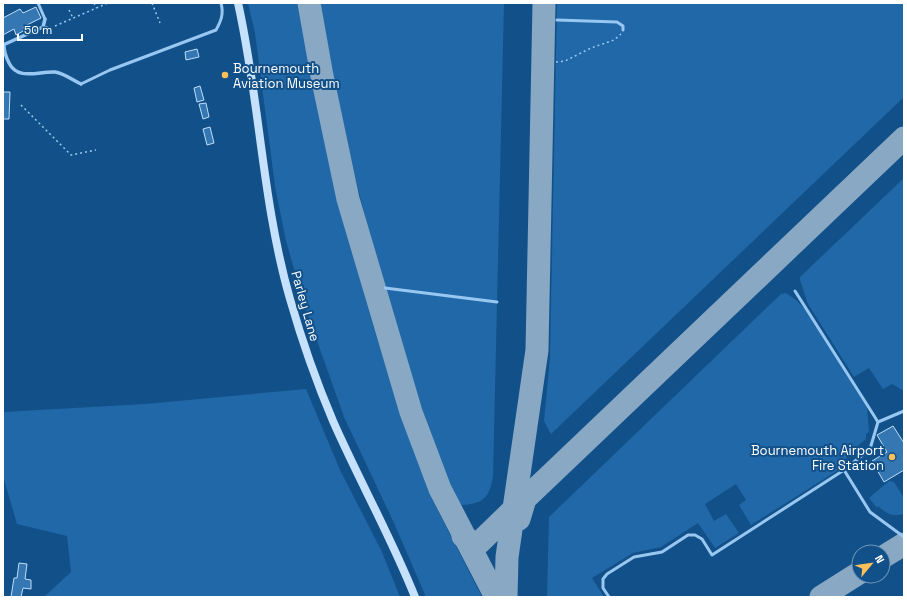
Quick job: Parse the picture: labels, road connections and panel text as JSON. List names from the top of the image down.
{
  "streets": {
    "main road": ["Parley Lane"]
  },
  "places": ["Bournemouth Aviation Museum", "Bournemouth Airport Fire Station"],
  "scale_bar": "50 m",
  "north": "top right"
}
